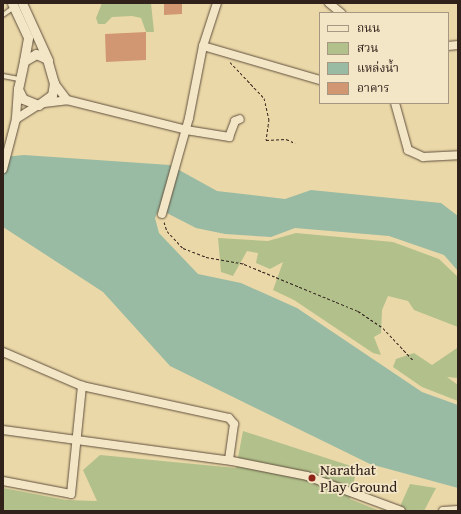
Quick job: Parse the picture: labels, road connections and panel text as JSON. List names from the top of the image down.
{
  "places": ["Narathat Play Ground"],
  "legend": [
    "ถนน",
    "สวน",
    "แหล่งน้ำ",
    "อาคาร"
  ]
}
